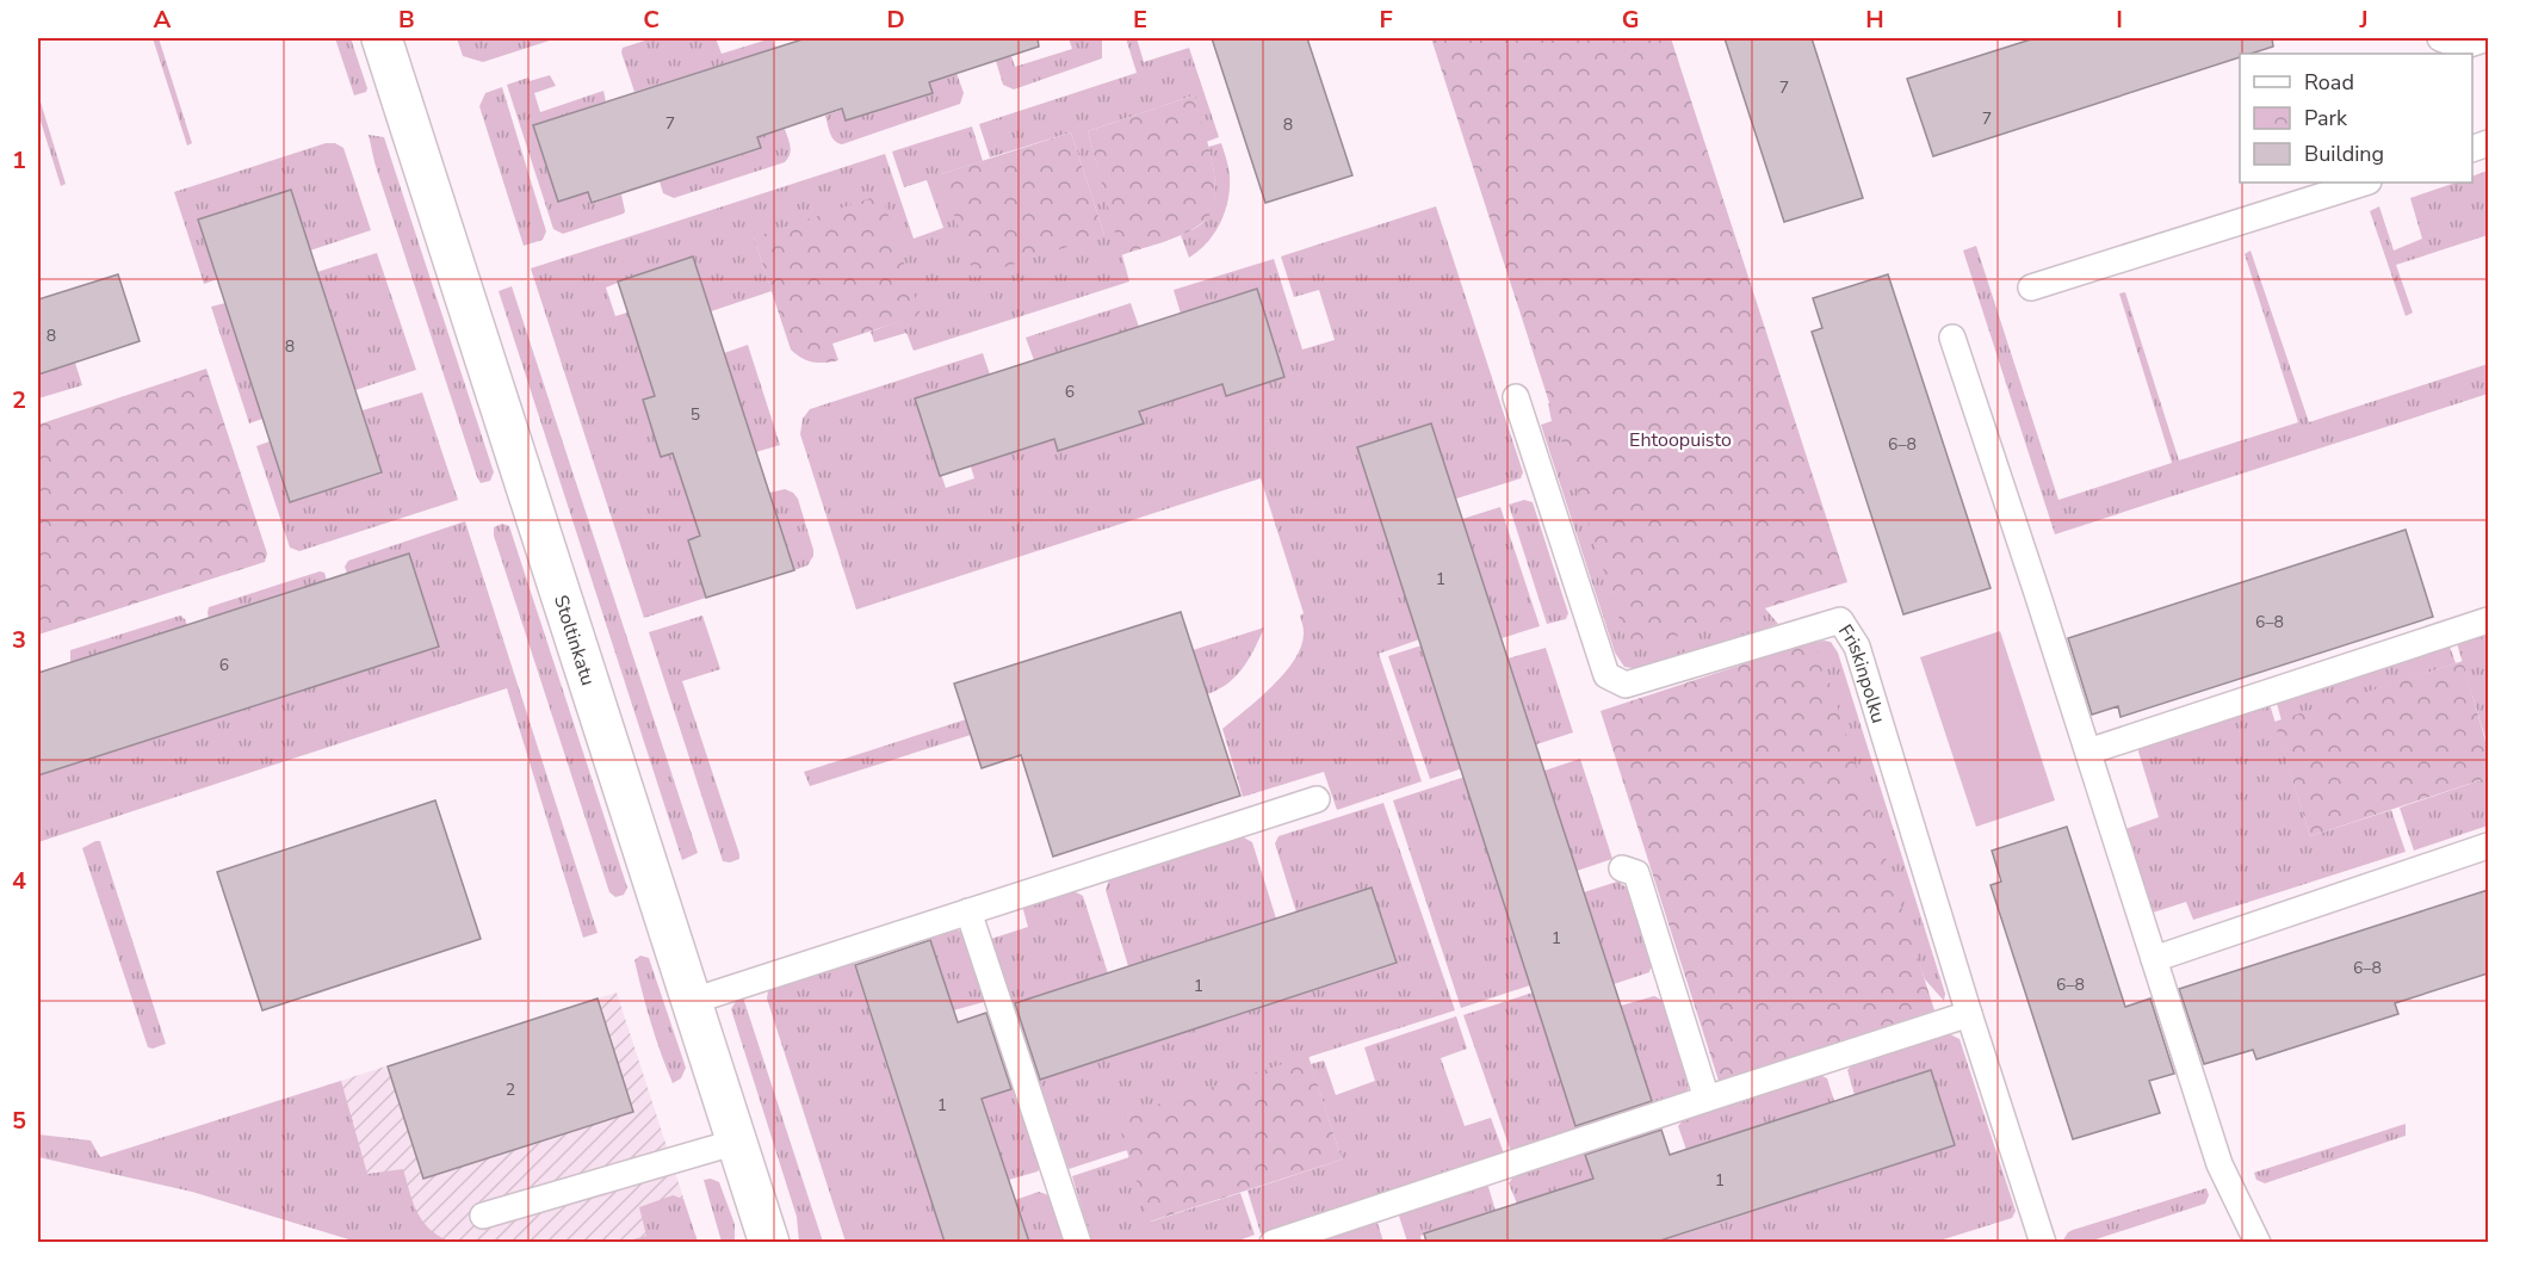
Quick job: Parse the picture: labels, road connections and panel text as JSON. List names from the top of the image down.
{
  "streets": {
    "street": ["Stoltinkatu"],
    "lane": ["Friskinpolku"]
  },
  "parks": ["Ehtoopuisto"],
  "house_numbers": [
    "7",
    "7",
    "7",
    "8",
    "8",
    "8",
    "6",
    "5",
    "6–8",
    "1",
    "6–8",
    "6",
    "1",
    "6–8",
    "6–8",
    "1",
    "2",
    "1",
    "1"
  ],
  "legend": ["Road", "Park", "Building"],
  "grid": {
    "columns": [
      "A",
      "B",
      "C",
      "D",
      "E",
      "F",
      "G",
      "H",
      "I",
      "J"
    ],
    "rows": [
      "1",
      "2",
      "3",
      "4",
      "5"
    ]
  }
}
